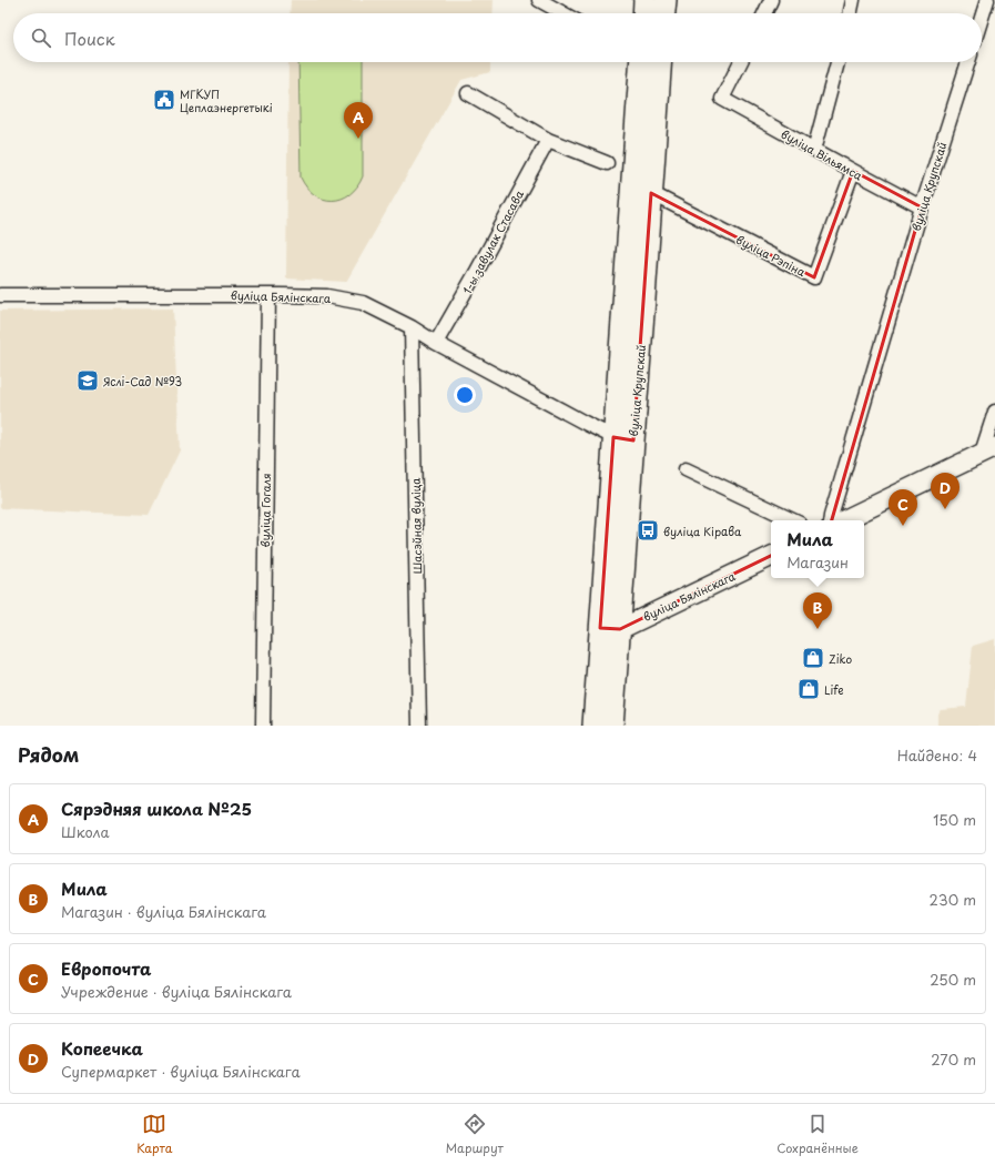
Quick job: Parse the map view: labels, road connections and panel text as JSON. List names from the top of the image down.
{
  "streets": {
    "main road": ["вуліца Крупскай", "вуліца Бялінскага"],
    "street": [
      "вуліца Вільямса",
      "1-ы завулак Стасава",
      "вуліца Рэпіна",
      "вуліца Гогаля",
      "Шасэйная вуліца"
    ]
  },
  "crossings": [
    ["вуліца Вільямса", "вуліца Крупскай"],
    ["вуліца Вільямса", "вуліца Рэпіна"],
    ["вуліца Крупскай", "вуліца Рэпіна"],
    ["вуліца Крупскай", "вуліца Бялінскага"],
    ["1-ы завулак Стасава", "вуліца Бялінскага"],
    ["вуліца Бялінскага", "вуліца Гогаля"],
    ["вуліца Бялінскага", "Шасэйная вуліца"]
  ],
  "places": {
    "public building": ["МГКУП Цеплаэнергетыкі"],
    "school or university": ["Яслі-Сад №93"],
    "bus stop": ["вуліца Кірава"],
    "shop": ["Ziko", "Life"]
  },
  "page": {
    "search": "Поиск",
    "pins": [
      "A",
      "D",
      "C",
      "B"
    ],
    "popup": ["Мила", "Магазин"],
    "heading": ["Рядом", "Найдено: 4"],
    "list": [
      {
        "mark": "A",
        "name": "Сярэдняя школа №25",
        "note": "Школа",
        "value": "150 m"
      },
      {
        "mark": "B",
        "name": "Мила",
        "note": "Магазин · вуліца Бялінскага",
        "value": "230 m"
      },
      {
        "mark": "C",
        "name": "Европочта",
        "note": "Учреждение · вуліца Бялінскага",
        "value": "250 m"
      },
      {
        "mark": "D",
        "name": "Копеечка",
        "note": "Супермаркет · вуліца Бялінскага",
        "value": "270 m"
      }
    ],
    "nav": ["Карта", "Маршрут", "Сохранённые"]
  }
}
